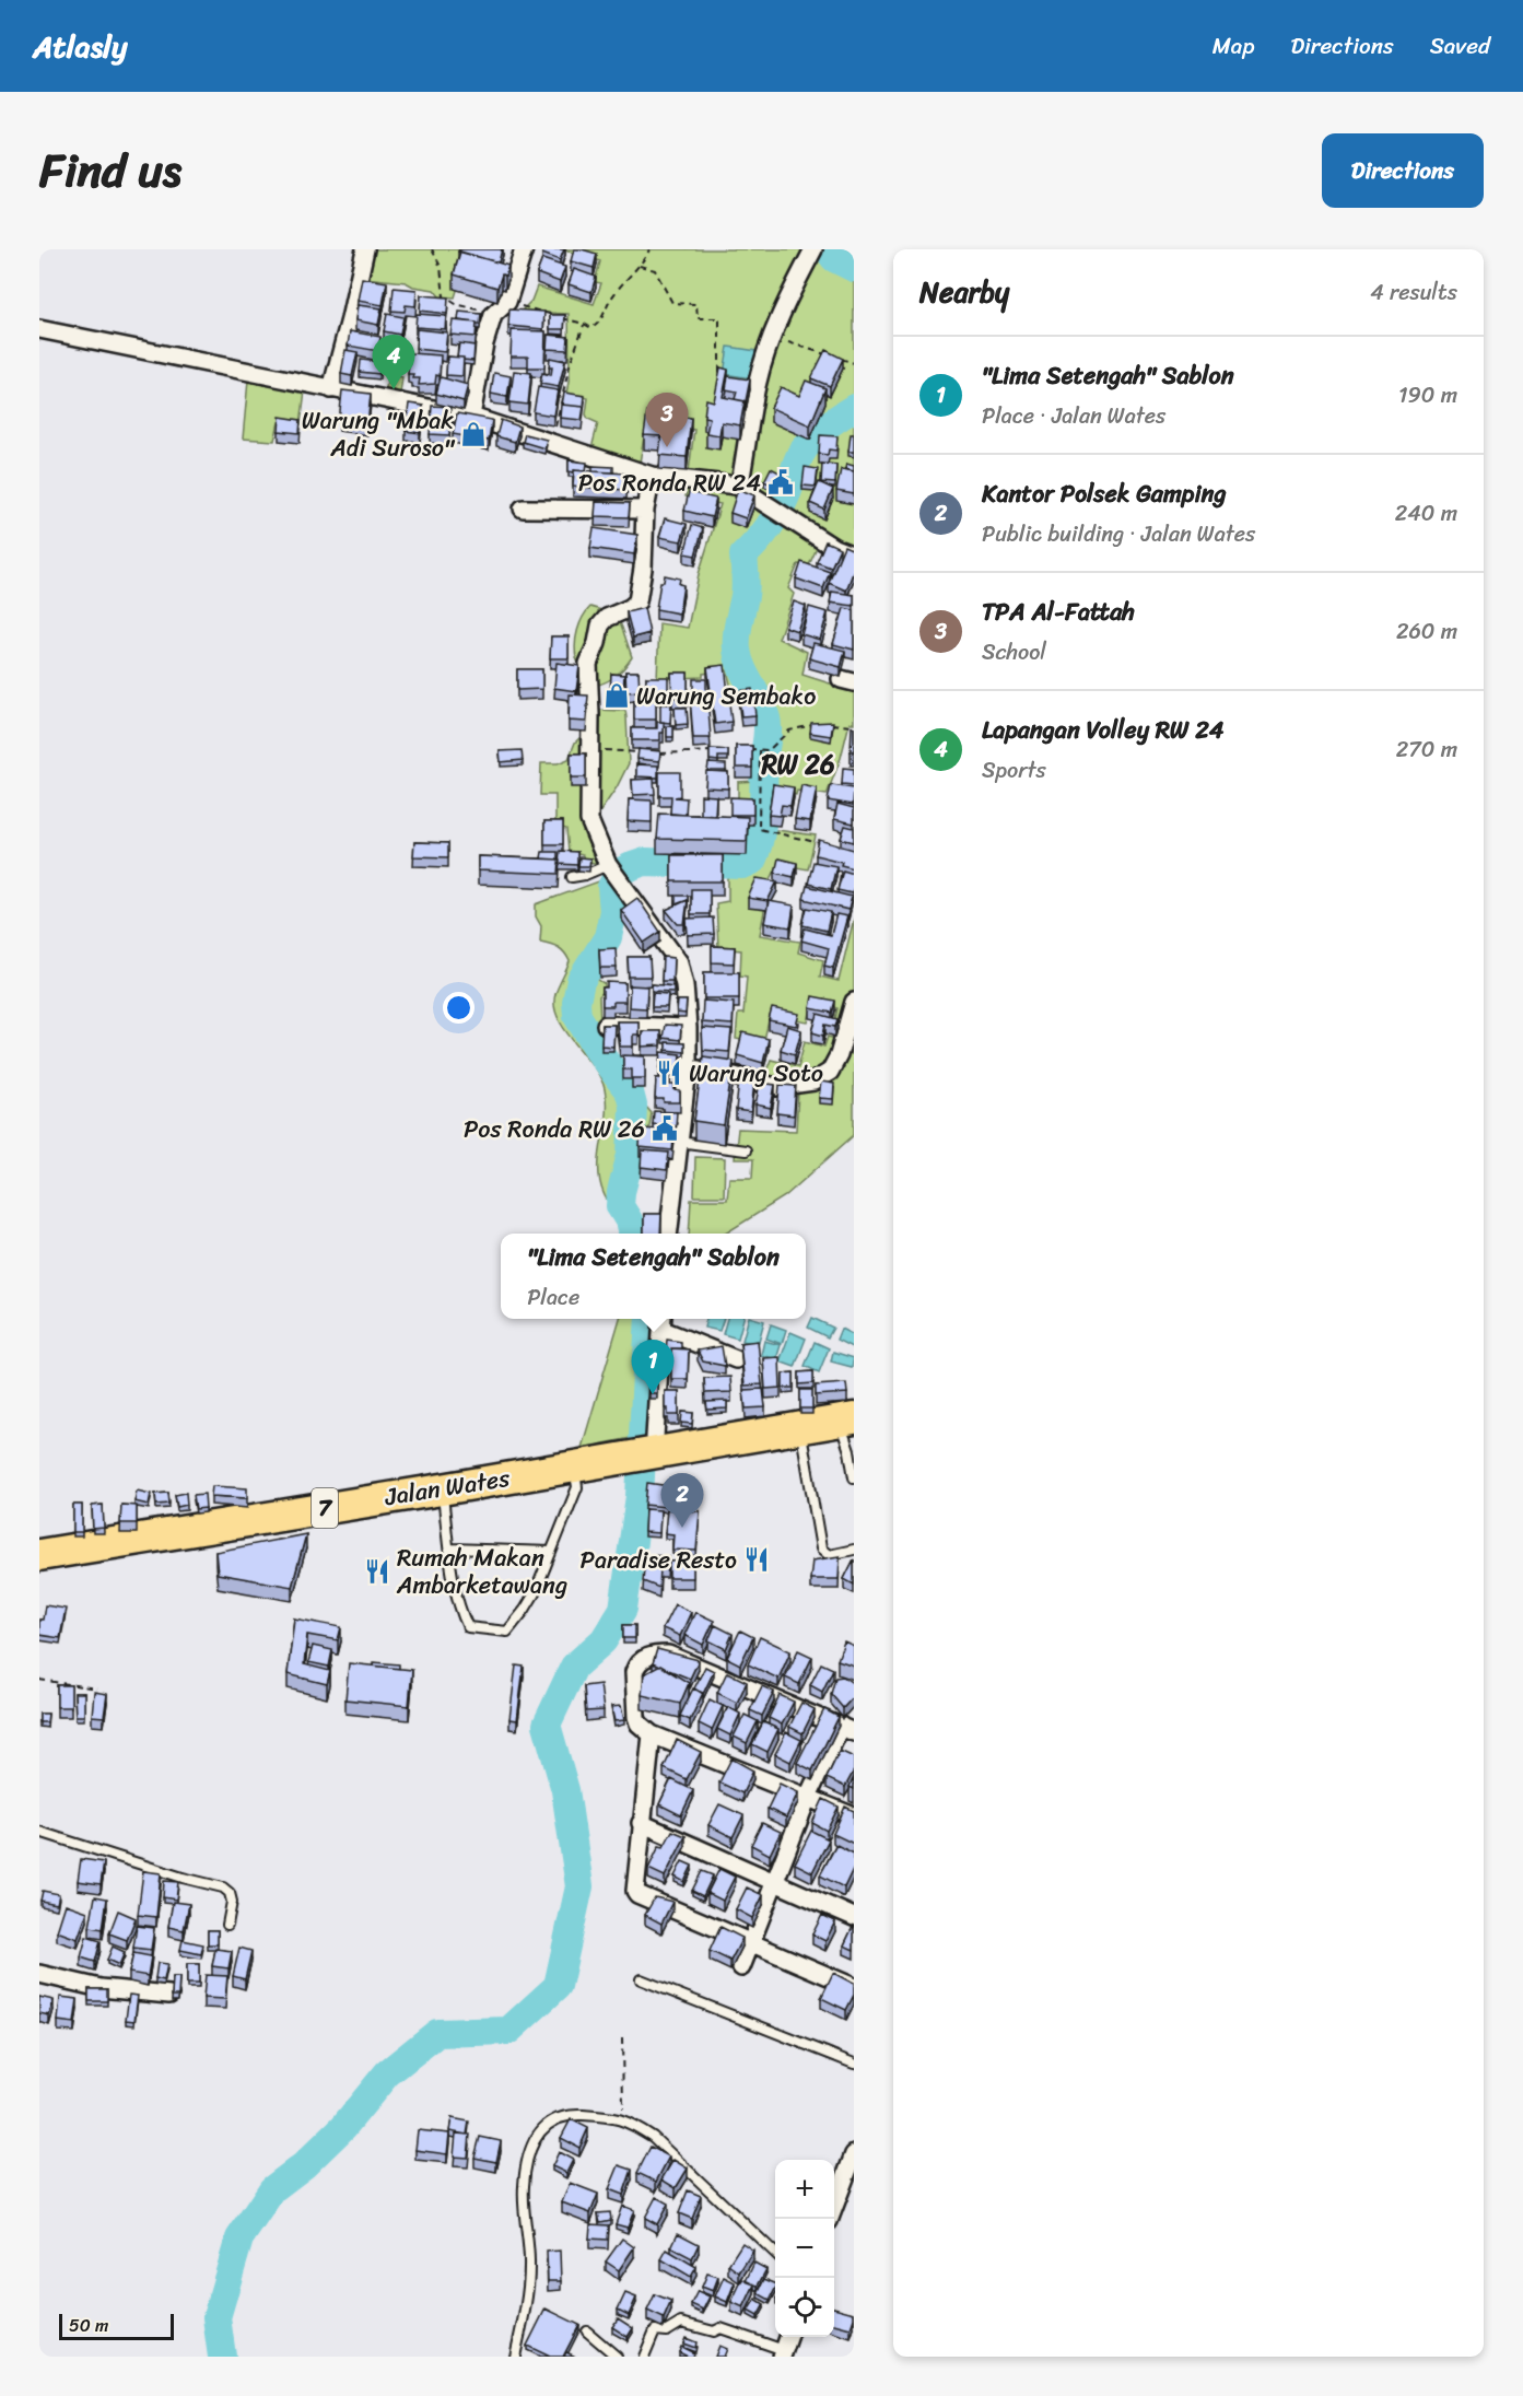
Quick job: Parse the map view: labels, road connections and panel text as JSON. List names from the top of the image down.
{
  "streets": {
    "highway": ["Jalan Wates", "7"]
  },
  "districts": ["RW 26"],
  "places": {
    "shop": ["Warung \"Mbak Adi Suroso\"", "Warung Sembako"],
    "public building": ["Pos Ronda RW 24", "Pos Ronda RW 26"],
    "restaurant": ["Warung Soto", "Paradise Resto", "Rumah Makan Ambarketawang"]
  },
  "scale_bar": "50 m",
  "page": {
    "header": "Atlasly",
    "nav": ["Map", "Directions", "Saved"],
    "title": "Find us",
    "buttons": "Directions",
    "heading": ["Nearby", "4 results"],
    "pins": [
      "4",
      "3",
      "1",
      "2"
    ],
    "list": [
      {
        "mark": "1",
        "name": "\"Lima Setengah\" Sablon",
        "note": "Place · Jalan Wates",
        "value": "190 m"
      },
      {
        "mark": "2",
        "name": "Kantor Polsek Gamping",
        "note": "Public building · Jalan Wates",
        "value": "240 m"
      },
      {
        "mark": "3",
        "name": "TPA Al-Fattah",
        "note": "School",
        "value": "260 m"
      },
      {
        "mark": "4",
        "name": "Lapangan Volley RW 24",
        "note": "Sports",
        "value": "270 m"
      }
    ],
    "popup": ["\"Lima Setengah\" Sablon", "Place"],
    "map_buttons": ["+", "−"],
    "scale": "50 m"
  }
}
